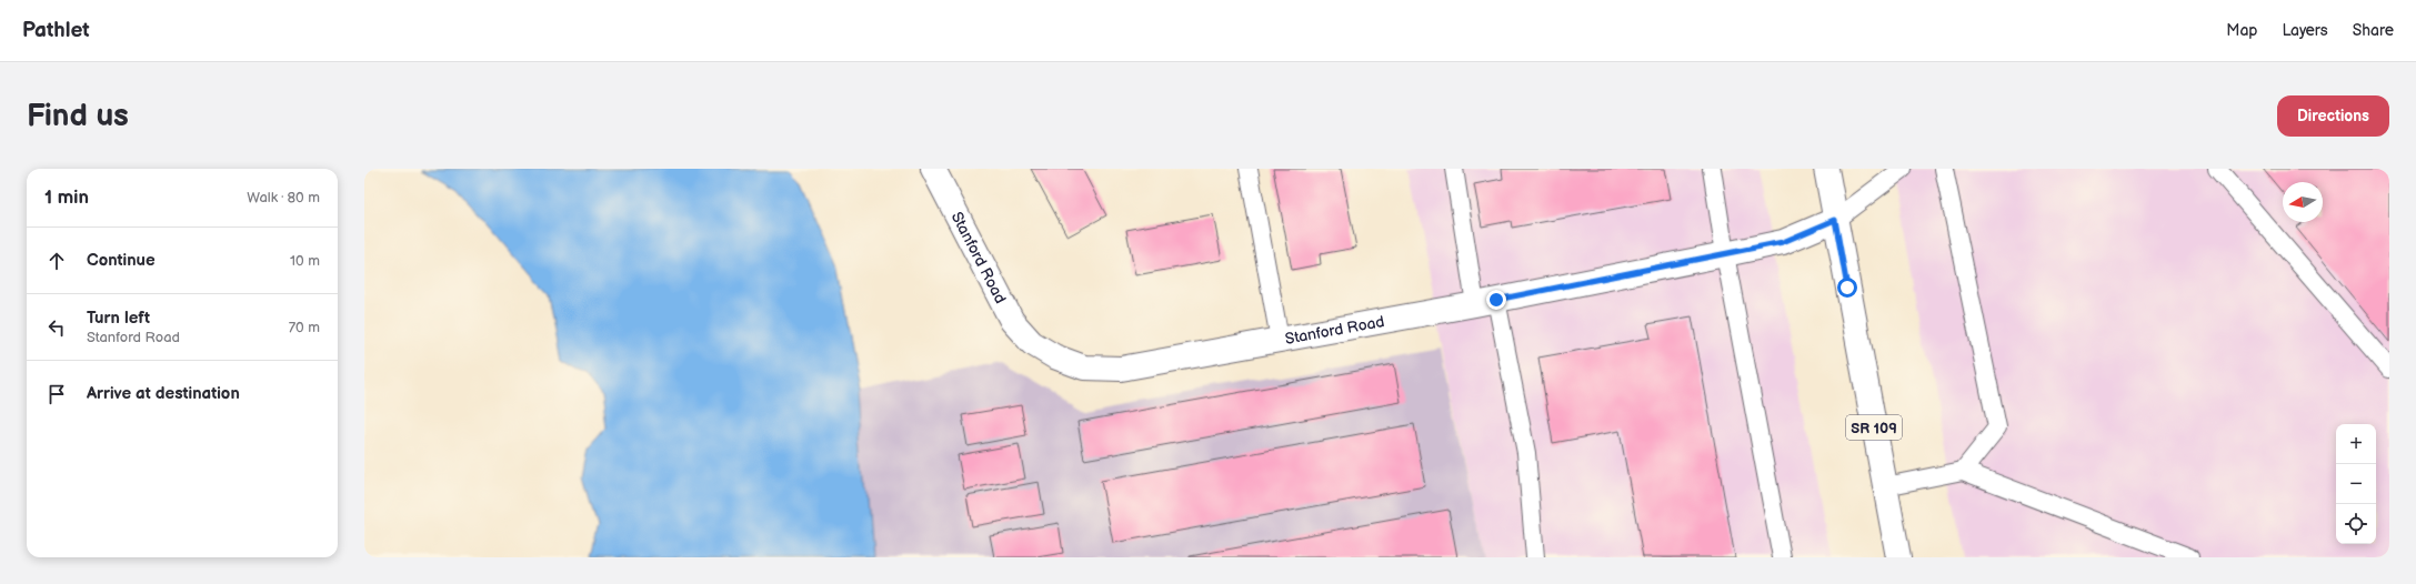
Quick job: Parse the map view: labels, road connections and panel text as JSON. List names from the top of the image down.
{
  "streets": {
    "street": ["Stanford Road", "SR 109"]
  },
  "crossings": [
    ["Stanford Road", "SR 109"]
  ],
  "north": "left",
  "page": {
    "header": "Pathlet",
    "nav": ["Map", "Layers", "Share"],
    "buttons": "Directions",
    "title": "Find us",
    "heading": ["1 min", "Walk · 80 m"],
    "list": [
      ["Continue", "10 m"],
      ["Turn left", "Stanford Road", "70 m"],
      "Arrive at destination"
    ],
    "map_buttons": ["+", "−"]
  }
}
